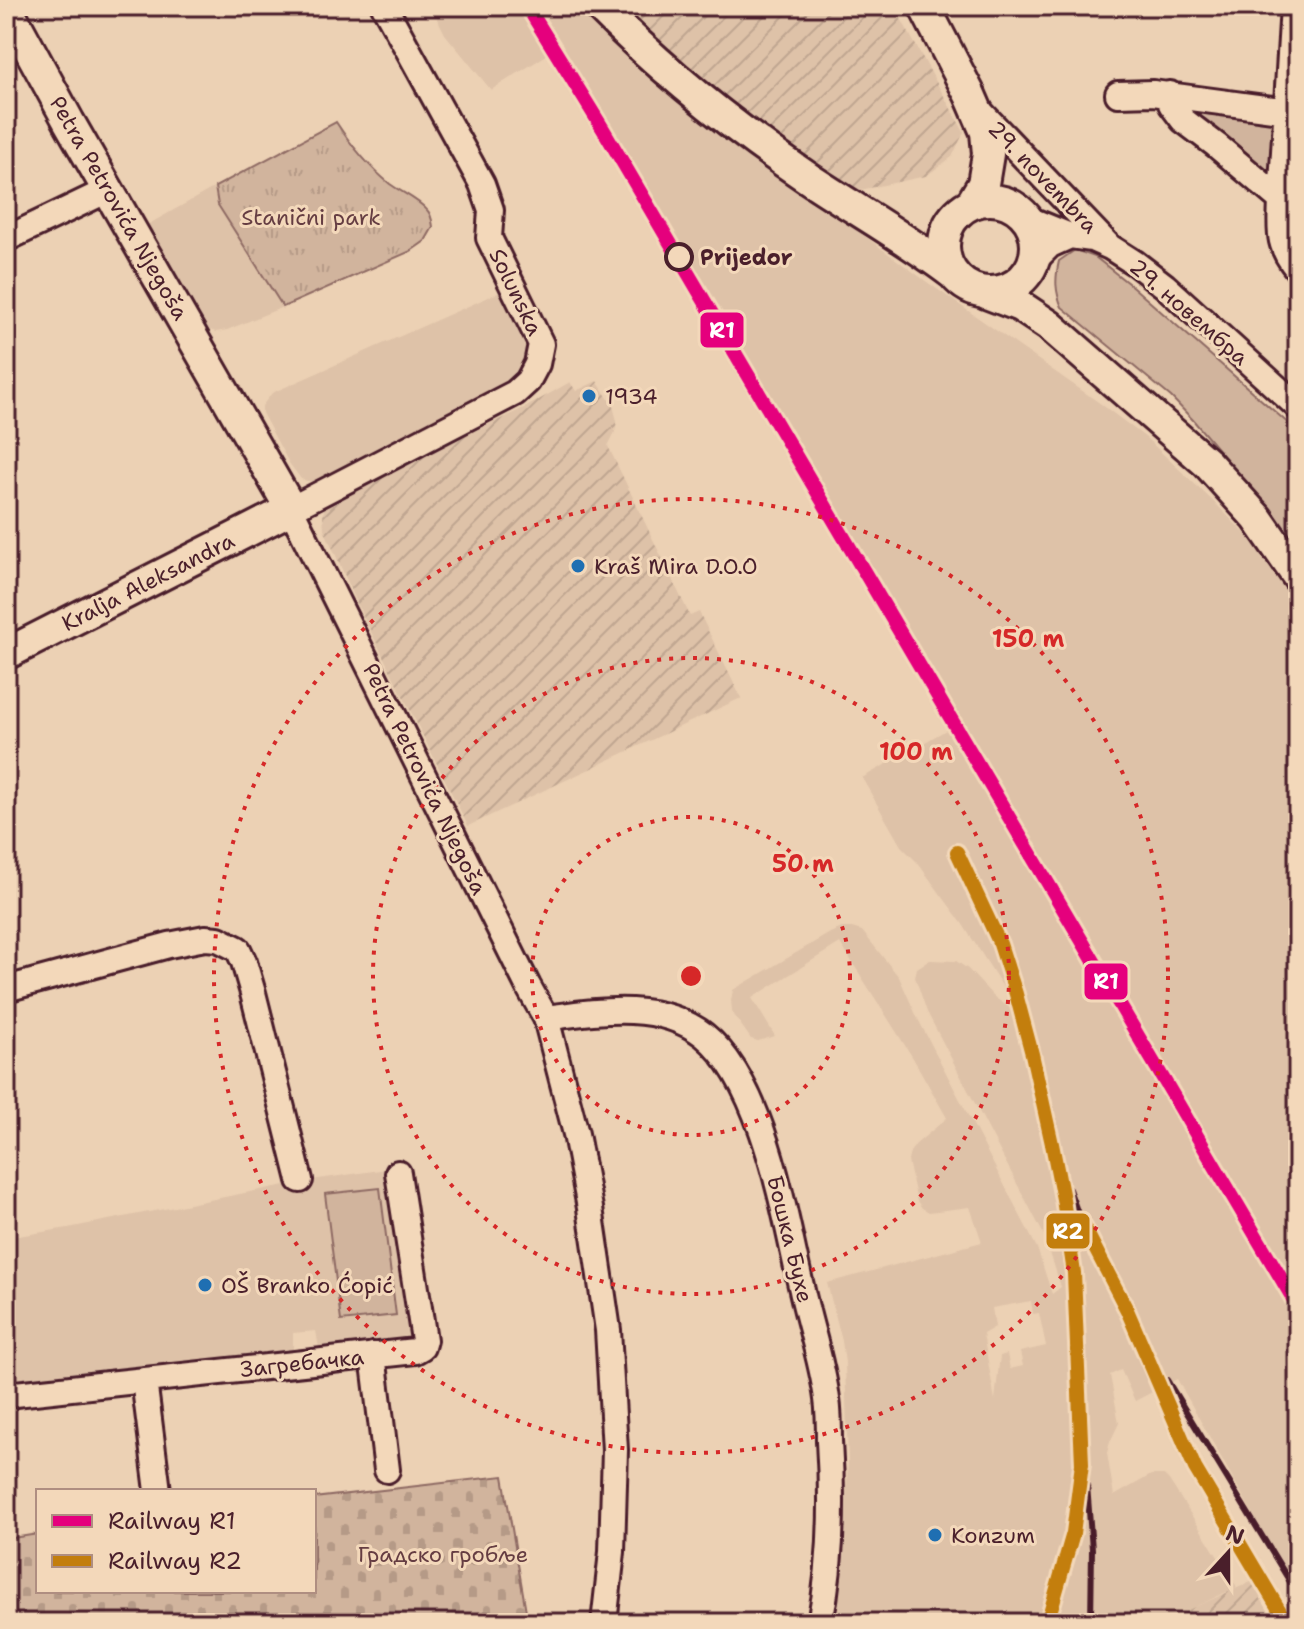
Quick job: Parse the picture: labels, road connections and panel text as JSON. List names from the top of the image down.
{
  "streets": {
    "main road": ["29. novembra", "Petra Petrovića Njegoša", "Kralja Aleksandra"],
    "street": [
      "Solunska",
      "29. новембра",
      "Бошка Бухе",
      "Загребачка"
    ]
  },
  "crossings": [
    ["29. novembra", "29. новембра"],
    ["Petra Petrovića Njegoša", "Solunska"],
    ["Petra Petrovića Njegoša", "Kralja Aleksandra"],
    ["Petra Petrovića Njegoša", "Бошка Бухе"],
    ["Solunska", "Kralja Aleksandra"]
  ],
  "parks": ["Stanični park", "Градско гробље"],
  "places": [
    "Prijedor",
    "1934",
    "Kraš Mira D.O.O",
    "OŠ Branko Ćopić",
    "Konzum"
  ],
  "lines": ["rail line R1", "rail line R2"],
  "legend": ["Railway R1", "Railway R2"],
  "north": "top",
  "rings": ["150 m", "100 m", "50 m"]
}
